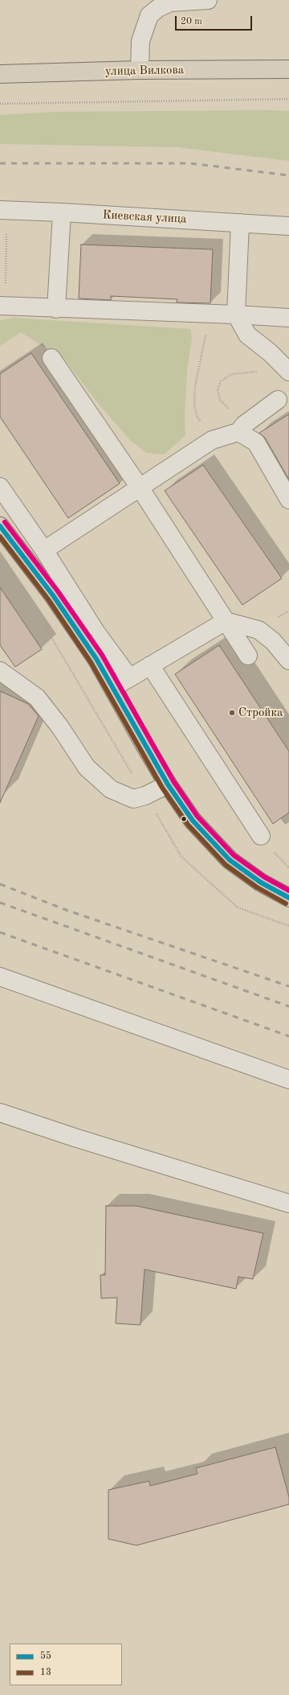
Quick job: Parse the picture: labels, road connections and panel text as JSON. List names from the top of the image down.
{
  "streets": {
    "main road": ["улица Вилкова"],
    "street": ["Киевская улица"]
  },
  "places": ["Стройка"],
  "lines": ["transit line 55", "transit line 13"],
  "legend": ["55", "13"],
  "scale_bar": "20 m"
}
